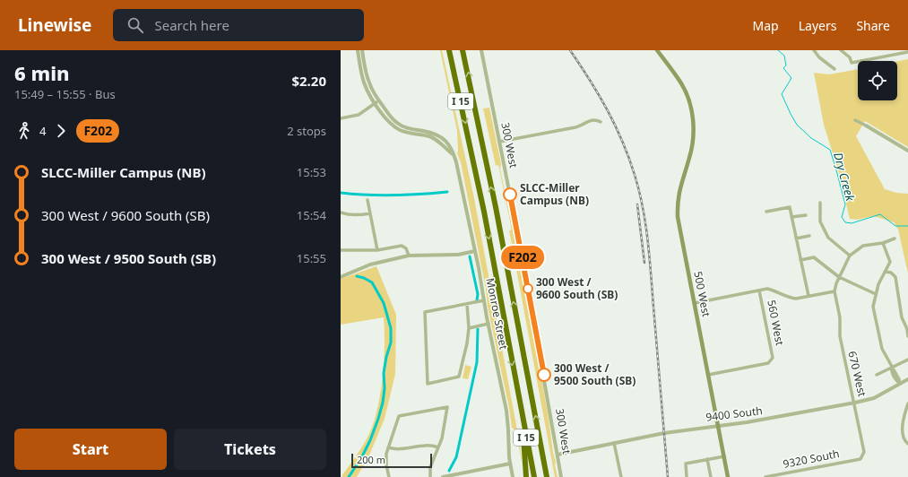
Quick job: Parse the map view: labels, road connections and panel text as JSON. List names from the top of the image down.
{
  "streets": {
    "highway": ["I 15"],
    "main road": ["500 West"],
    "street": [
      "300 West",
      "Monroe Street",
      "560 West",
      "670 West",
      "9400 South",
      "9320 South"
    ]
  },
  "crossings": [
    ["300 West", "9400 South"],
    ["500 West", "560 West"],
    ["500 West", "9400 South"],
    ["670 West", "9400 South"],
    ["670 West", "9320 South"]
  ],
  "water": ["Dry Creek"],
  "places": ["SLCC-Miller Campus (NB)", "300 West / 9600 South (SB)", "300 West / 9500 South (SB)"],
  "lines": ["bus line F202"],
  "scale_bar": "200 m",
  "page": {
    "header": "Linewise",
    "search": "Search here",
    "nav": ["Map", "Layers", "Share"],
    "heading": ["6 min", "15:49 – 15:55 · Bus", "$2.20"],
    "on_map": "F202",
    "legs": ["4", "F202", "2 stops"],
    "list": [
      {
        "name": "SLCC-Miller Campus (NB)",
        "value": "15:53"
      },
      {
        "name": "300 West / 9600 South (SB)",
        "value": "15:54"
      },
      {
        "name": "300 West / 9500 South (SB)",
        "value": "15:55"
      }
    ],
    "buttons": ["Start", "Tickets"],
    "scale": "200 m"
  }
}
